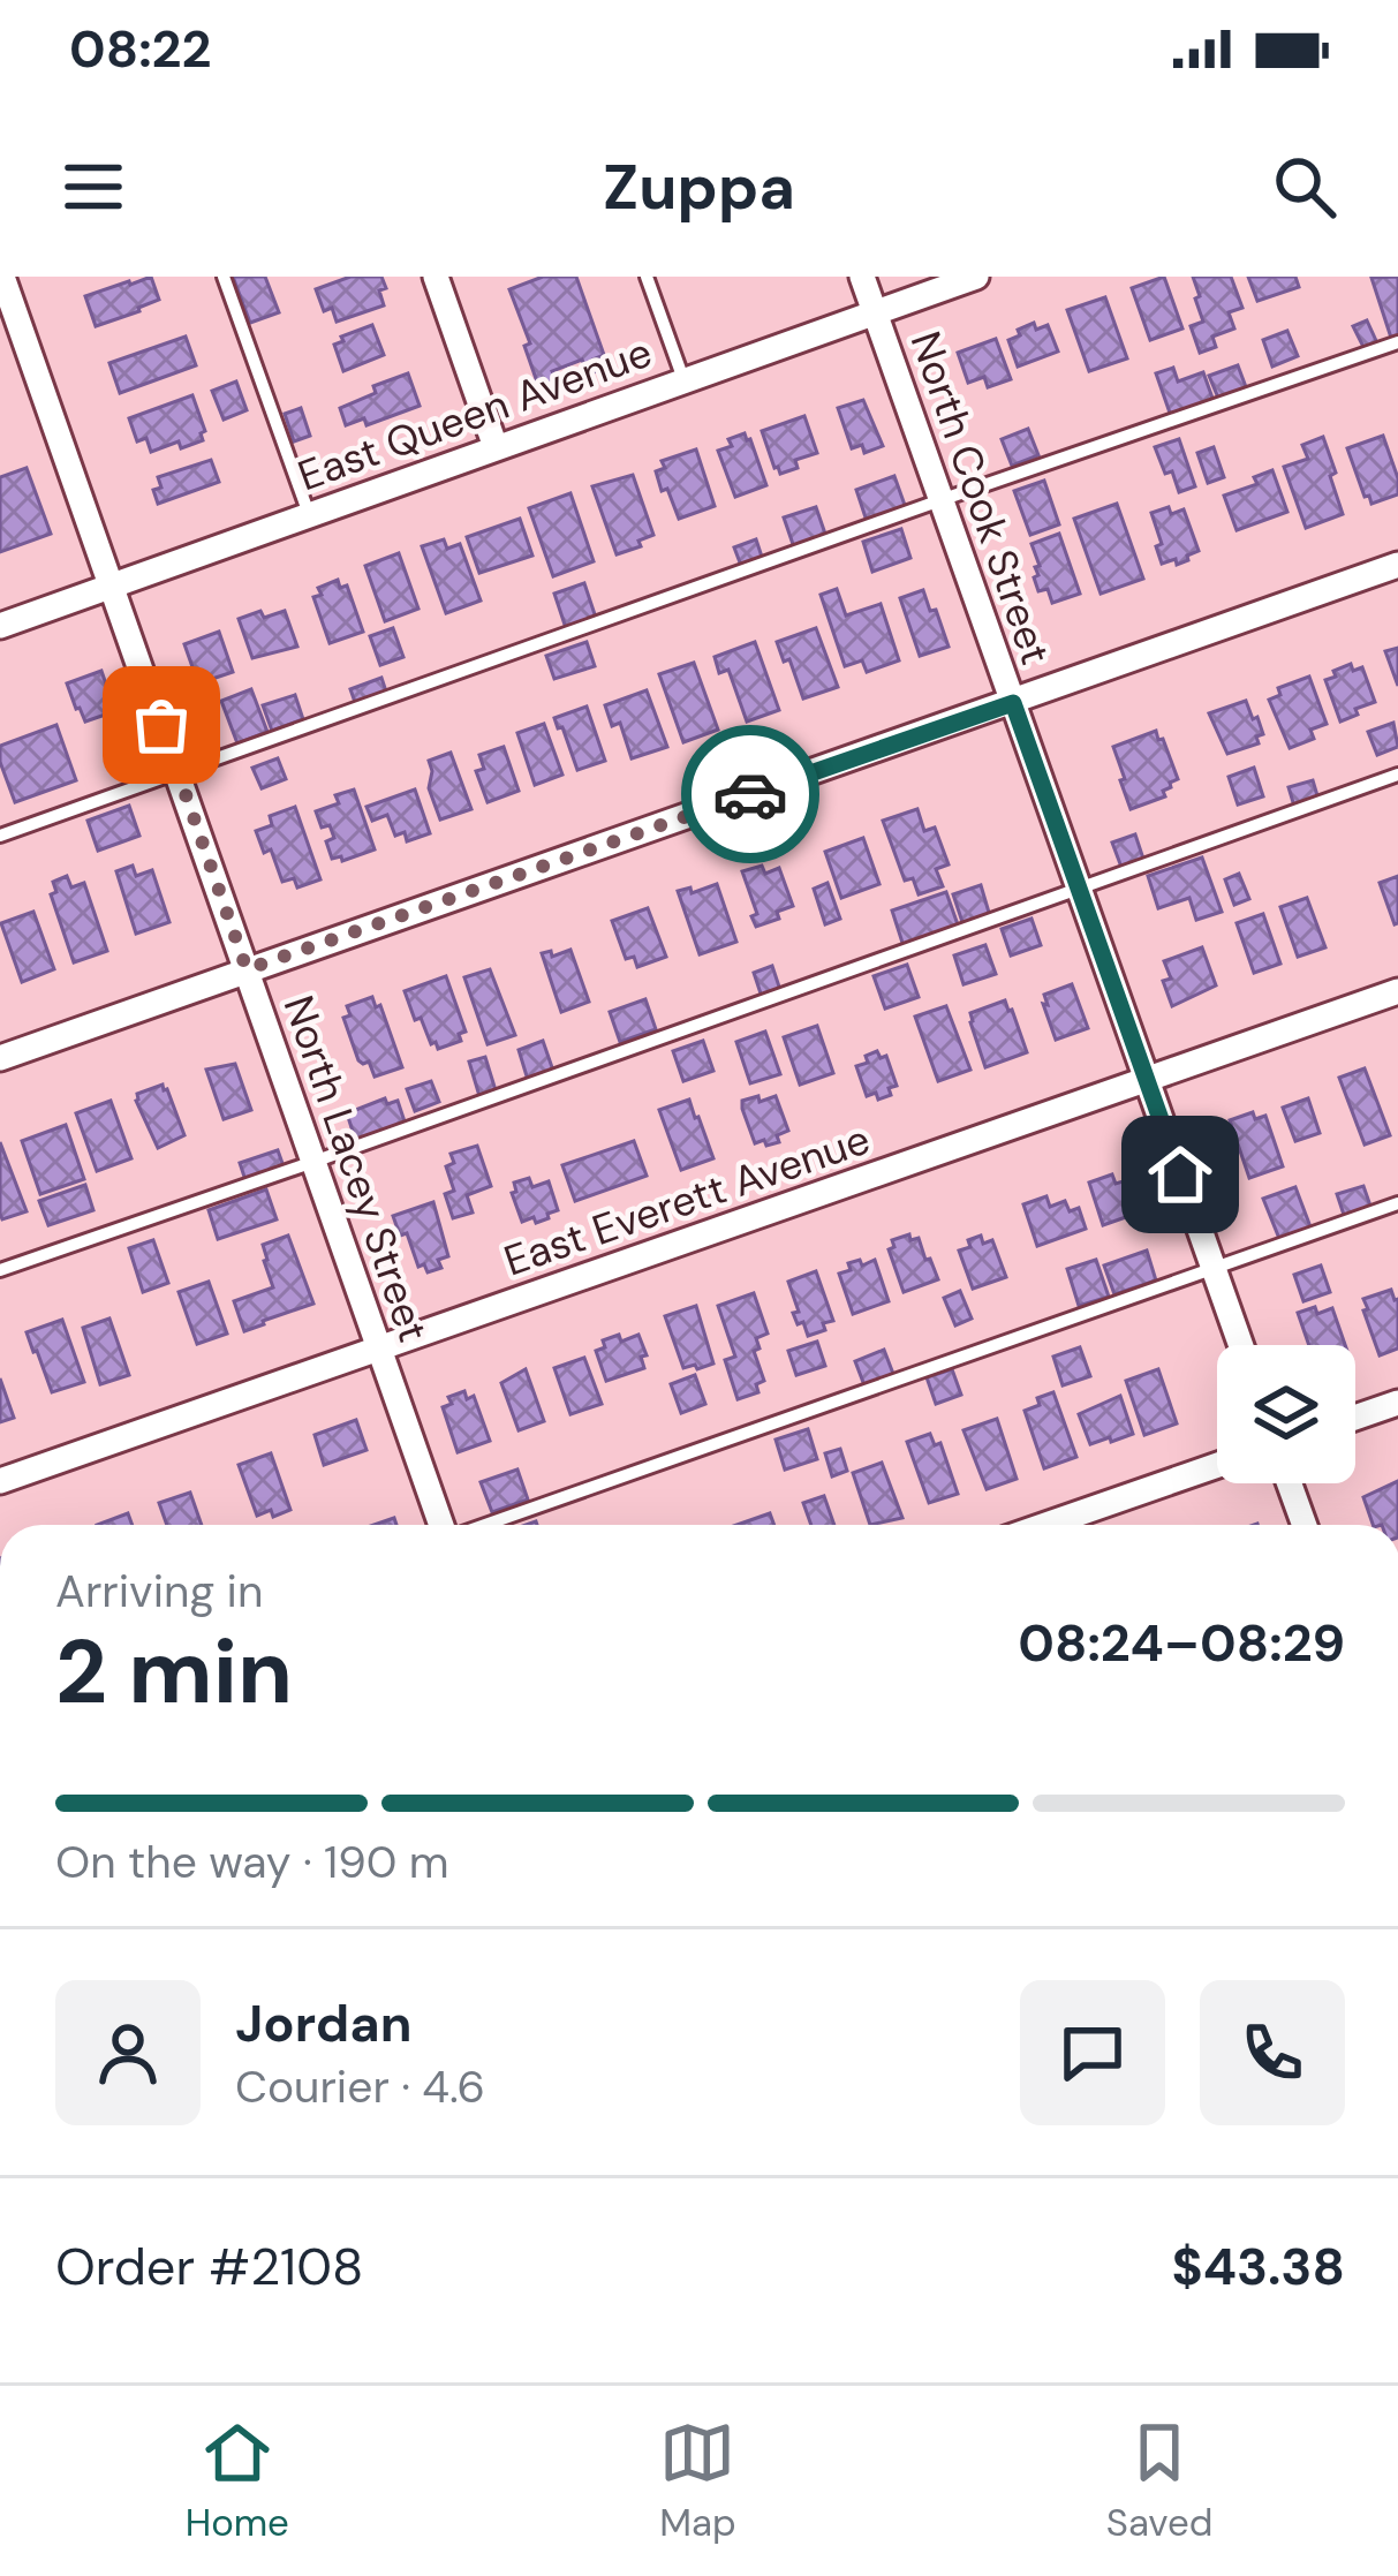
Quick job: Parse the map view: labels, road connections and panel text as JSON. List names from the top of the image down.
{
  "streets": {
    "street": [
      "East Queen Avenue",
      "North Cook Street",
      "North Lacey Street",
      "East Everett Avenue"
    ]
  },
  "crossings": [
    ["East Queen Avenue", "North Cook Street"],
    ["East Queen Avenue", "North Lacey Street"],
    ["North Cook Street", "East Everett Avenue"],
    ["North Lacey Street", "East Everett Avenue"]
  ],
  "page": {
    "status": "08:22",
    "header": "Zuppa",
    "heading": ["2 min", "Arriving in", "08:24–08:29"],
    "panel": [
      "Jordan",
      "Courier · 4.6",
      "Order #2108",
      "$43.38"
    ],
    "bar": "On the way · 190 m",
    "tabs": ["Home", "Map", "Saved"]
  }
}
